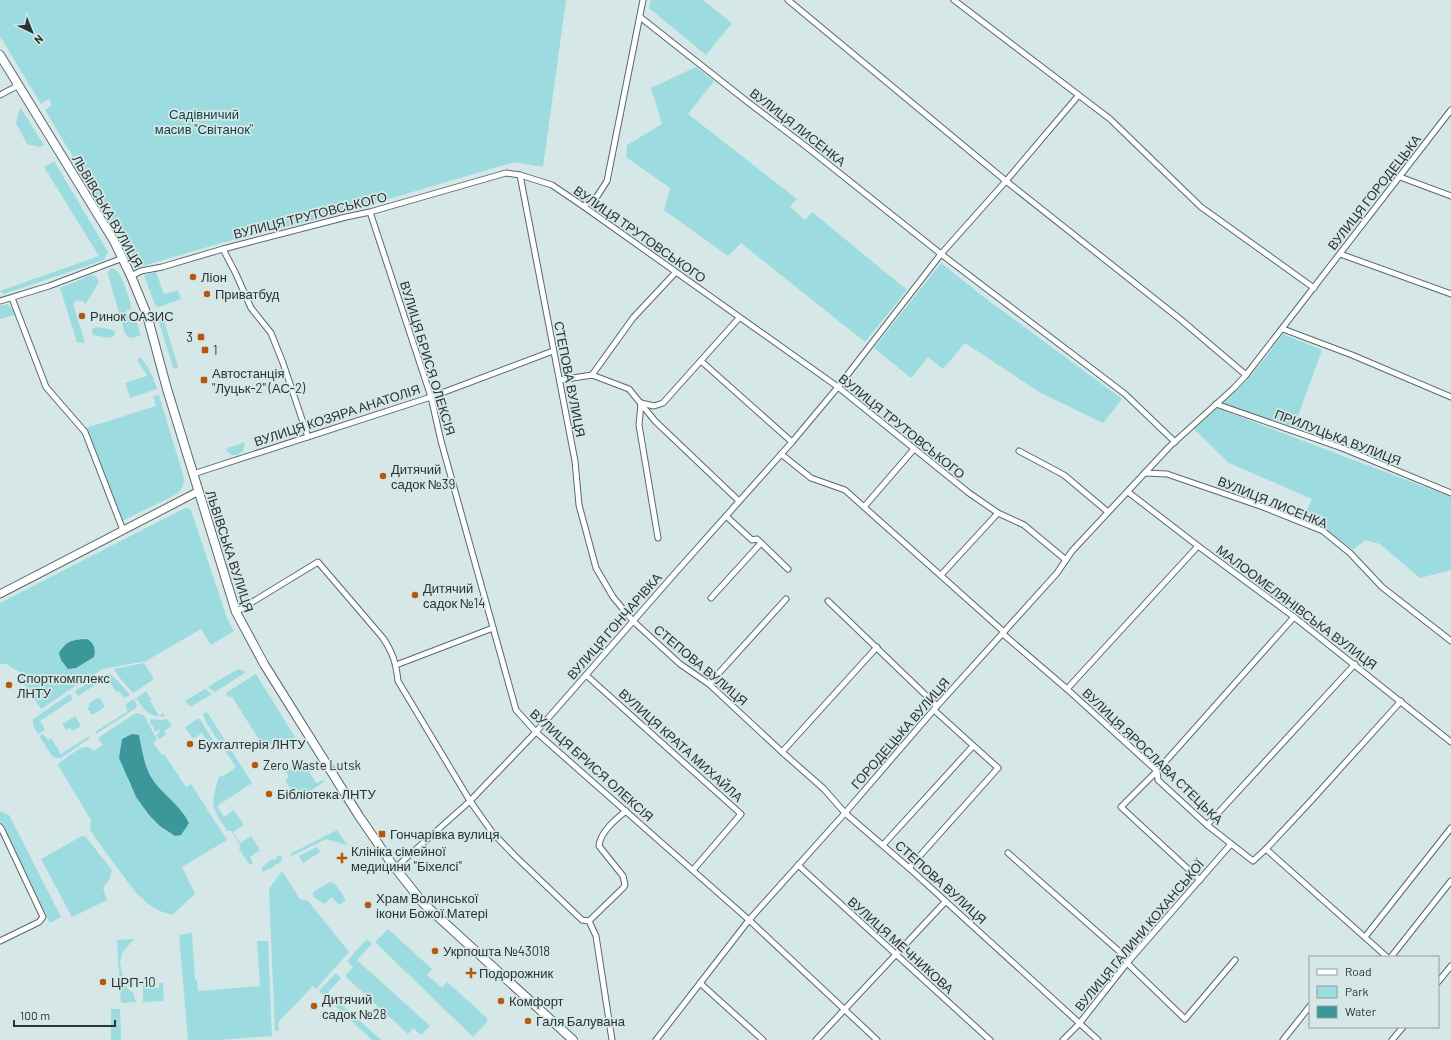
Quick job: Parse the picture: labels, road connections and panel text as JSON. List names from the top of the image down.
{
  "streets": {
    "main road": ["ЛЬВІВСЬКА ВУЛИЦЯ"],
    "street": [
      "ВУЛИЦЯ ЛИСЕНКА",
      "ВУЛИЦЯ ГОРОДЕЦЬКА",
      "ВУЛИЦЯ ТРУТОВСЬКОГО",
      "ВУЛИЦЯ БРИСЯ ОЛЕКСІЯ",
      "СТЕПОВА ВУЛИЦЯ",
      "ВУЛИЦЯ КОЗЯРА АНАТОЛІЯ",
      "ПРИЛУЦЬКА ВУЛИЦЯ",
      "МАЛООМЕЛЯНІВСЬКА ВУЛИЦЯ",
      "ВУЛИЦЯ ГОНЧАРІВКА",
      "ГОРОДЕЦЬКА ВУЛИЦЯ",
      "ВУЛИЦЯ КРАТА МИХАЙЛА",
      "ВУЛИЦЯ ЯРОСЛАВА СТЕЦЬКА",
      "ВУЛИЦЯ ГАЛИНИ КОХАНСЬКОЇ",
      "ВУЛИЦЯ МЕЧНИКОВА"
    ]
  },
  "crossings": [
    ["ВУЛИЦЯ ЛИСЕНКА", "ГОРОДЕЦЬКА ВУЛИЦЯ"],
    ["ВУЛИЦЯ ГОРОДЕЦЬКА", "ГОРОДЕЦЬКА ВУЛИЦЯ"],
    ["ЛЬВІВСЬКА ВУЛИЦЯ", "ВУЛИЦЯ ТРУТОВСЬКОГО"],
    ["ЛЬВІВСЬКА ВУЛИЦЯ", "ВУЛИЦЯ КОЗЯРА АНАТОЛІЯ"],
    ["ЛЬВІВСЬКА ВУЛИЦЯ", "ВУЛИЦЯ ГОНЧАРІВКА"],
    ["ВУЛИЦЯ ТРУТОВСЬКОГО", "ВУЛИЦЯ БРИСЯ ОЛЕКСІЯ"],
    ["ВУЛИЦЯ ТРУТОВСЬКОГО", "СТЕПОВА ВУЛИЦЯ"],
    ["ВУЛИЦЯ ТРУТОВСЬКОГО", "ВУЛИЦЯ ГОНЧАРІВКА"],
    ["ВУЛИЦЯ ТРУТОВСЬКОГО", "ГОРОДЕЦЬКА ВУЛИЦЯ"],
    ["ВУЛИЦЯ БРИСЯ ОЛЕКСІЯ", "ВУЛИЦЯ КОЗЯРА АНАТОЛІЯ"],
    ["ВУЛИЦЯ БРИСЯ ОЛЕКСІЯ", "ВУЛИЦЯ ГОНЧАРІВКА"],
    ["ВУЛИЦЯ БРИСЯ ОЛЕКСІЯ", "ГОРОДЕЦЬКА ВУЛИЦЯ"],
    ["ВУЛИЦЯ БРИСЯ ОЛЕКСІЯ", "ВУЛИЦЯ КРАТА МИХАЙЛА"],
    ["СТЕПОВА ВУЛИЦЯ", "ВУЛИЦЯ КОЗЯРА АНАТОЛІЯ"],
    ["СТЕПОВА ВУЛИЦЯ", "ВУЛИЦЯ ГОНЧАРІВКА"],
    ["СТЕПОВА ВУЛИЦЯ", "ГОРОДЕЦЬКА ВУЛИЦЯ"],
    ["СТЕПОВА ВУЛИЦЯ", "ВУЛИЦЯ ГАЛИНИ КОХАНСЬКОЇ"],
    ["ПРИЛУЦЬКА ВУЛИЦЯ", "ГОРОДЕЦЬКА ВУЛИЦЯ"],
    ["МАЛООМЕЛЯНІВСЬКА ВУЛИЦЯ", "ГОРОДЕЦЬКА ВУЛИЦЯ"],
    ["ВУЛИЦЯ ГОНЧАРІВКА", "ВУЛИЦЯ КРАТА МИХАЙЛА"],
    ["ВУЛИЦЯ ГОНЧАРІВКА", "ВУЛИЦЯ ЯРОСЛАВА СТЕЦЬКА"],
    ["ГОРОДЕЦЬКА ВУЛИЦЯ", "ВУЛИЦЯ ЯРОСЛАВА СТЕЦЬКА"],
    ["ГОРОДЕЦЬКА ВУЛИЦЯ", "ВУЛИЦЯ МЕЧНИКОВА"],
    ["ВУЛИЦЯ ЯРОСЛАВА СТЕЦЬКА", "ВУЛИЦЯ ГАЛИНИ КОХАНСЬКОЇ"]
  ],
  "parks": ["Садівничий масив \"Світанок\""],
  "places": {
    "other": [
      "Ліон",
      "Приватбуд",
      "Ринок ОАЗИС",
      "Дитячий садок №39",
      "Дитячий садок №14",
      "Спорткомплекс ЛНТУ",
      "Бухгалтерія ЛНТУ",
      "Zero Waste Lutsk",
      "Бібліотека ЛНТУ",
      "Храм Волинської ікони Божої Матері",
      "Укрпошта №43018",
      "ЦРП-10",
      "Комфорт",
      "Дитячий садок №28",
      "Галя Балувана"
    ],
    "transit": [
      "3",
      "1",
      "Автостанція \"Луцьк-2\" (АС-2)",
      "Гончарівка вулиця"
    ],
    "health": ["Клініка сімейної медицини \"Біхелсі\"", "Подорожник"]
  },
  "legend": ["Road", "Park", "Water"],
  "scale_bar": "100 m",
  "north": "bottom right"
}
